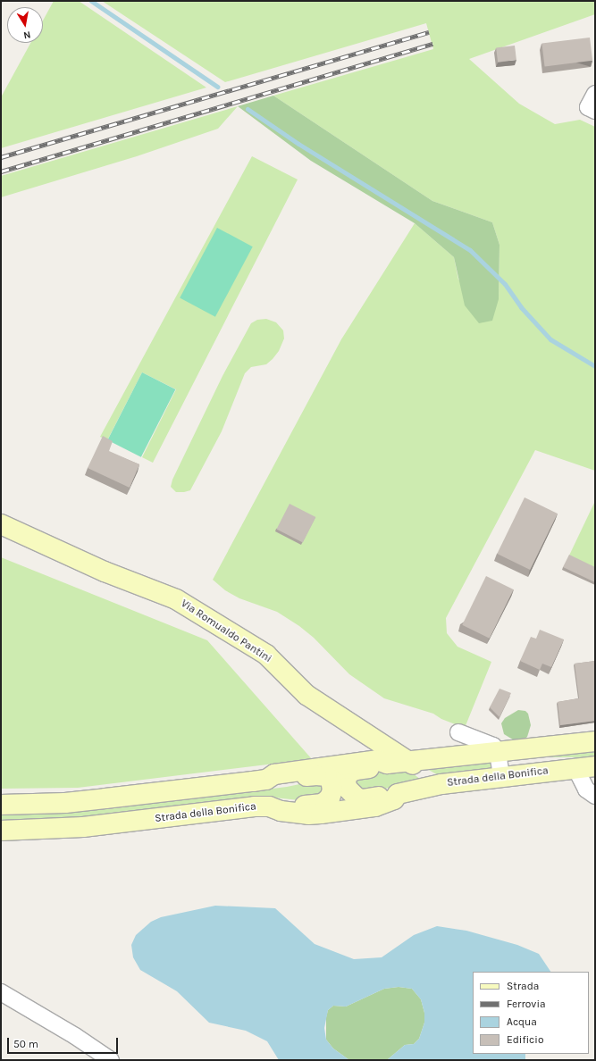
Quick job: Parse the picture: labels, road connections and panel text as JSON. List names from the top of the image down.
{
  "streets": {
    "main road": ["Via Romualdo Pantini", "Strada della Bonifica"]
  },
  "crossings": [
    ["Via Romualdo Pantini", "Strada della Bonifica"]
  ],
  "legend": [
    "Strada",
    "Ferrovia",
    "Acqua",
    "Edificio"
  ],
  "scale_bar": "50 m",
  "north": "bottom"
}
